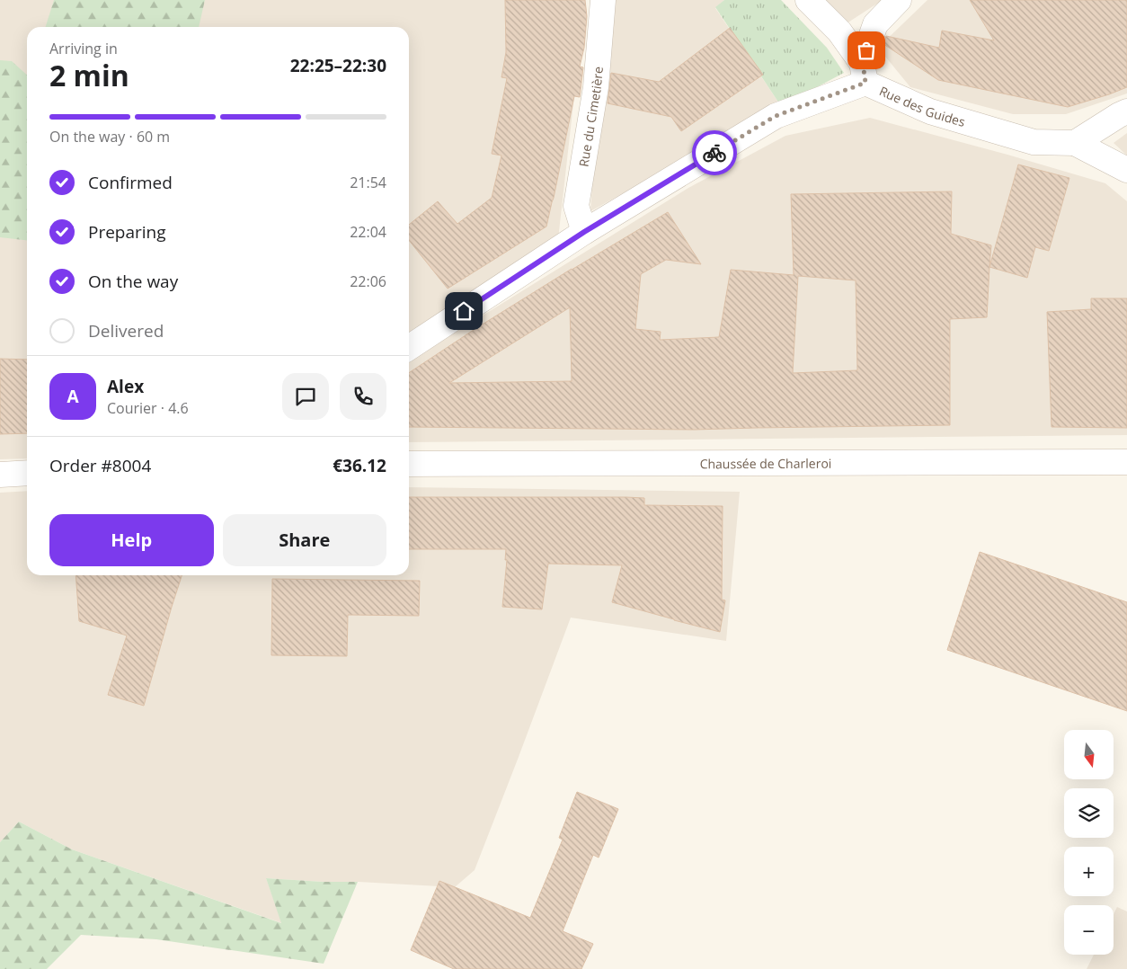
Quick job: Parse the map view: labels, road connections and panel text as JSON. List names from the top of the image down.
{
  "streets": {
    "street": ["Rue des Guides", "Rue du Cimetière", "Chaussée de Charleroi"]
  },
  "crossings": [
    ["Rue des Guides", "Rue du Cimetière"]
  ],
  "north": "bottom",
  "page": {
    "heading": ["2 min", "Arriving in", "22:25–22:30"],
    "panel": [
      "Alex",
      "Courier · 4.6",
      "Order #8004",
      "€36.12"
    ],
    "bar": "On the way · 60 m",
    "list": [
      ["Confirmed", "21:54"],
      ["Preparing", "22:04"],
      ["On the way", "22:06"],
      "Delivered"
    ],
    "round": "A",
    "buttons": ["Help", "Share"],
    "map_buttons": ["+", "−"]
  }
}
